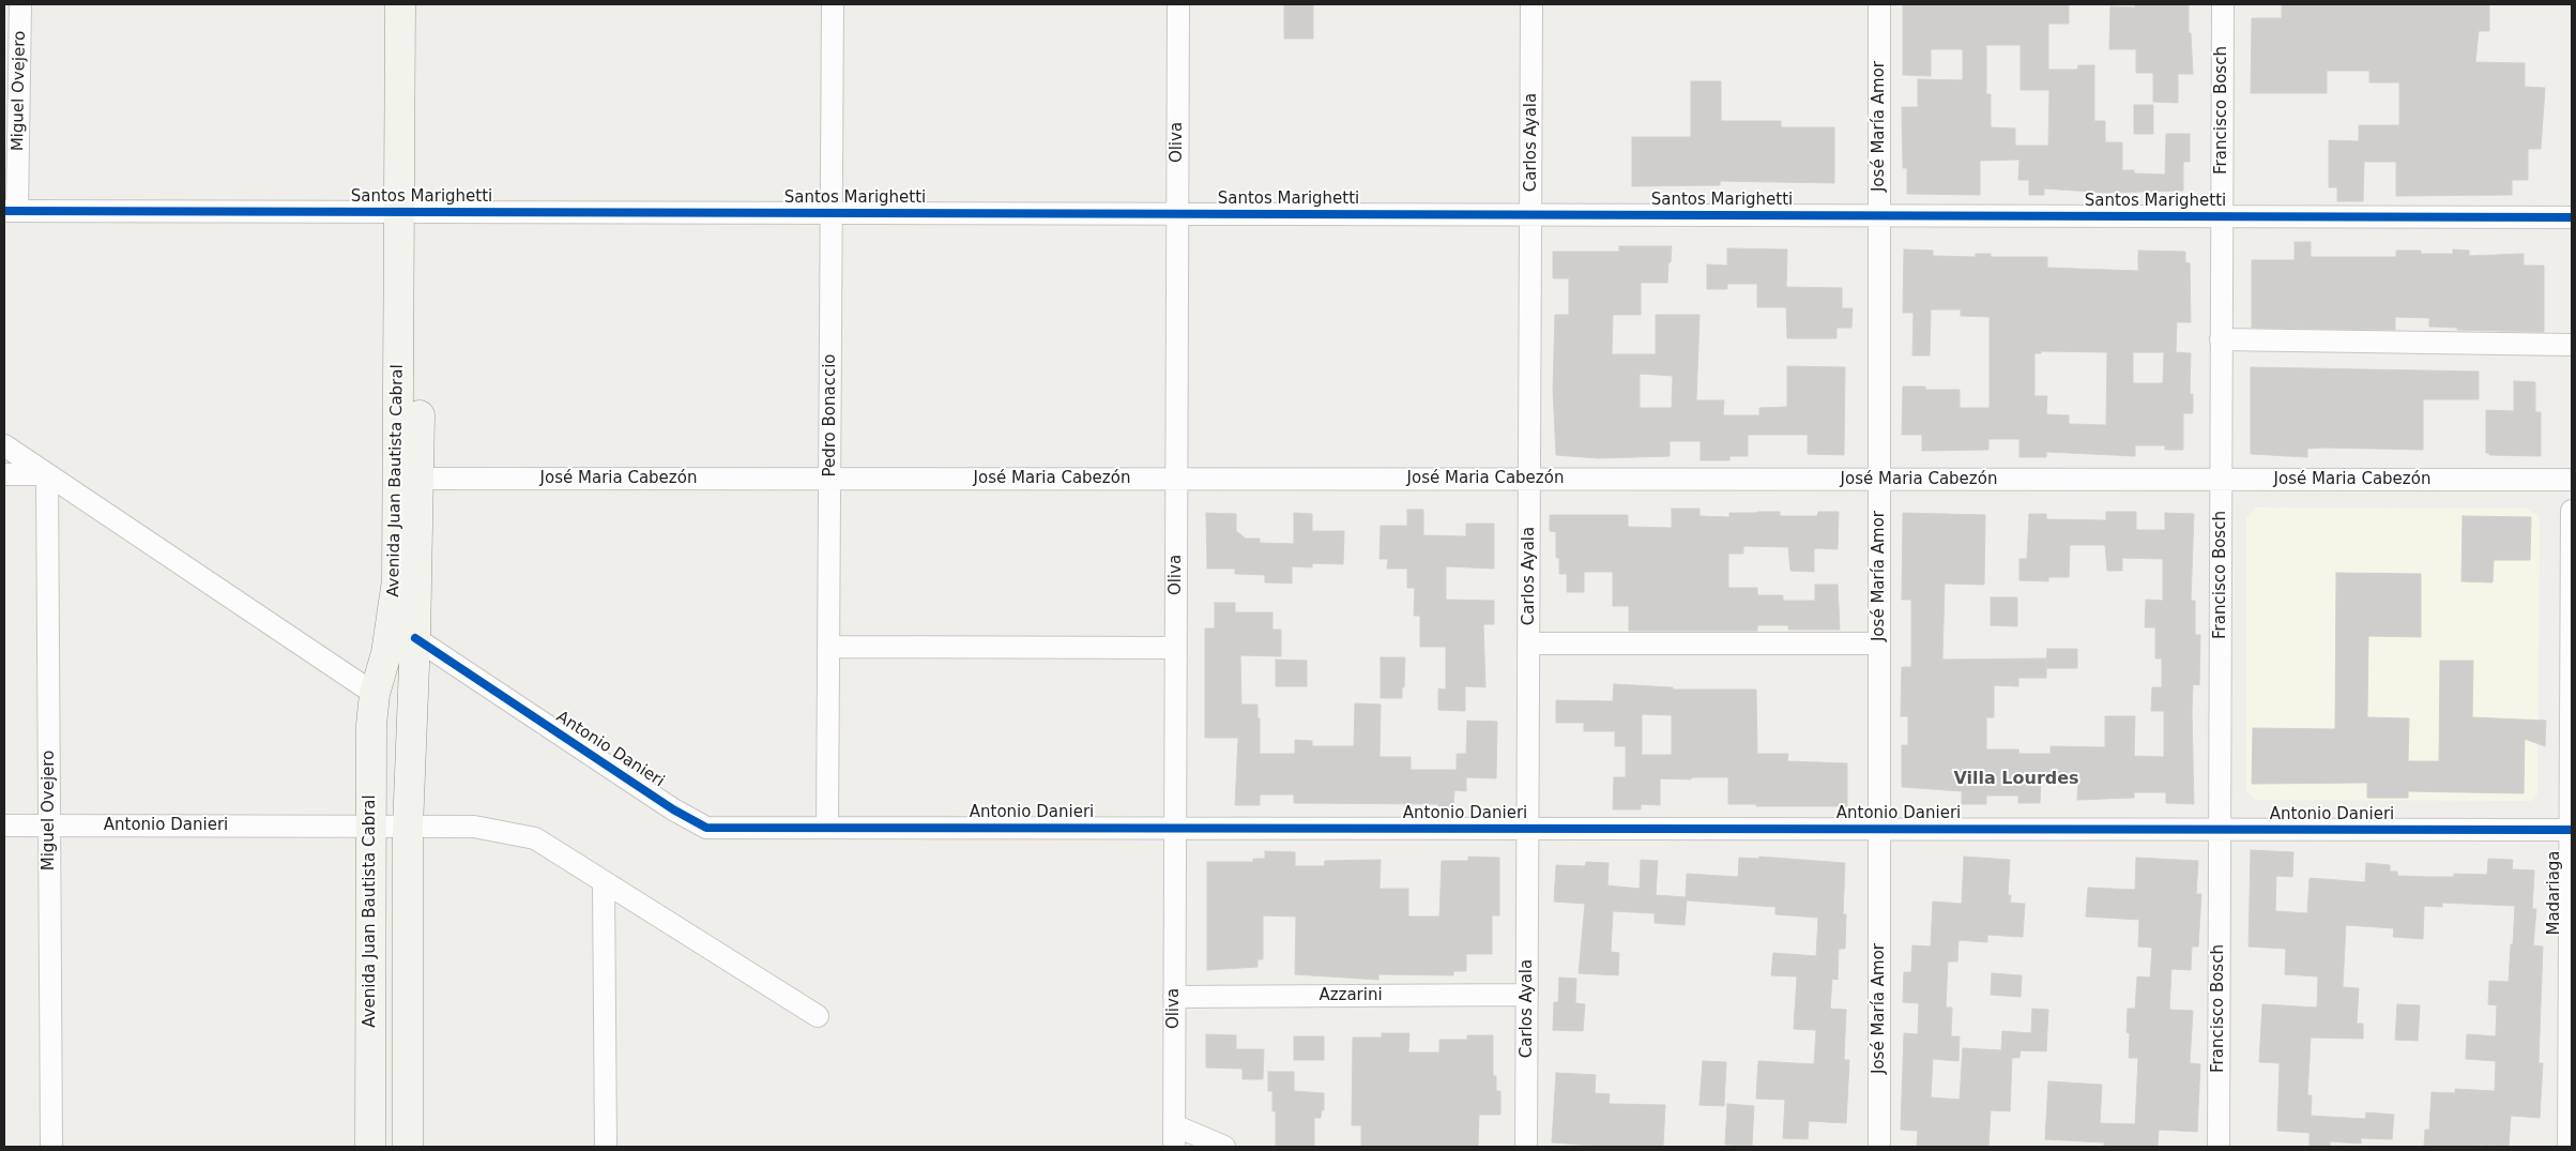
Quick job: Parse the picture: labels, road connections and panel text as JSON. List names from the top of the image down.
{
  "streets": {
    "main road": ["Avenida Juan Bautista Cabral"],
    "street": [
      "Miguel Ovejero",
      "Francisco Bosch",
      "José María Amor",
      "Oliva",
      "Carlos Ayala",
      "Santos Marighetti",
      "Pedro Bonaccio",
      "José Maria Cabezón",
      "Antonio Danieri",
      "Madariaga",
      "Azzarini"
    ]
  },
  "crossings": [
    ["Miguel Ovejero", "Santos Marighetti"],
    ["Miguel Ovejero", "Antonio Danieri"],
    ["Francisco Bosch", "Santos Marighetti"],
    ["Francisco Bosch", "José Maria Cabezón"],
    ["Francisco Bosch", "Antonio Danieri"],
    ["José María Amor", "Santos Marighetti"],
    ["José María Amor", "José Maria Cabezón"],
    ["José María Amor", "Antonio Danieri"],
    ["Oliva", "Santos Marighetti"],
    ["Oliva", "José Maria Cabezón"],
    ["Oliva", "Antonio Danieri"],
    ["Oliva", "Azzarini"],
    ["Carlos Ayala", "Santos Marighetti"],
    ["Carlos Ayala", "José Maria Cabezón"],
    ["Carlos Ayala", "Antonio Danieri"],
    ["Carlos Ayala", "Azzarini"],
    ["Santos Marighetti", "Pedro Bonaccio"],
    ["Santos Marighetti", "Avenida Juan Bautista Cabral"],
    ["Pedro Bonaccio", "José Maria Cabezón"],
    ["Pedro Bonaccio", "Antonio Danieri"],
    ["José Maria Cabezón", "Avenida Juan Bautista Cabral"],
    ["Avenida Juan Bautista Cabral", "Antonio Danieri"],
    ["Antonio Danieri", "Madariaga"]
  ],
  "districts": ["Villa Lourdes"]
}
